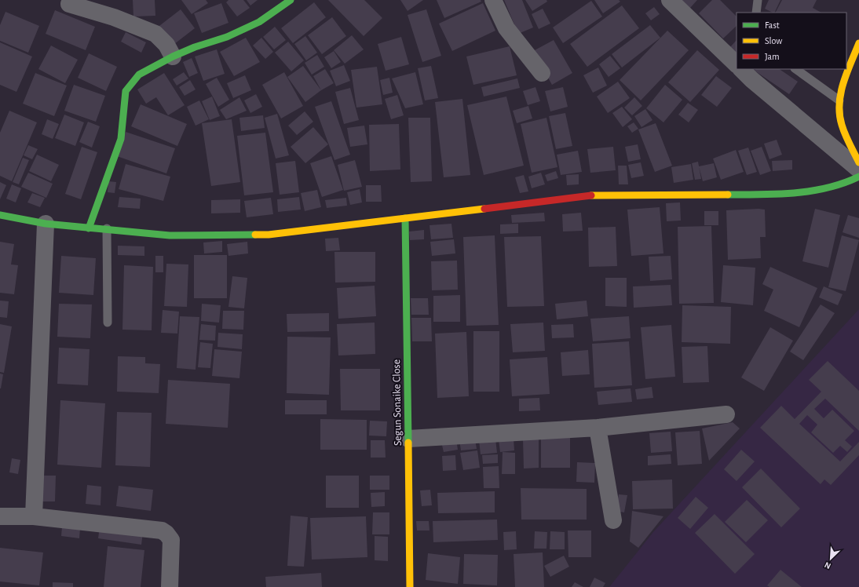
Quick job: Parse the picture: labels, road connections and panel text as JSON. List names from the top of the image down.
{
  "streets": {
    "street": ["Segun Sonaike Close"]
  },
  "legend": ["Fast", "Slow", "Jam"],
  "north": "bottom left"
}
